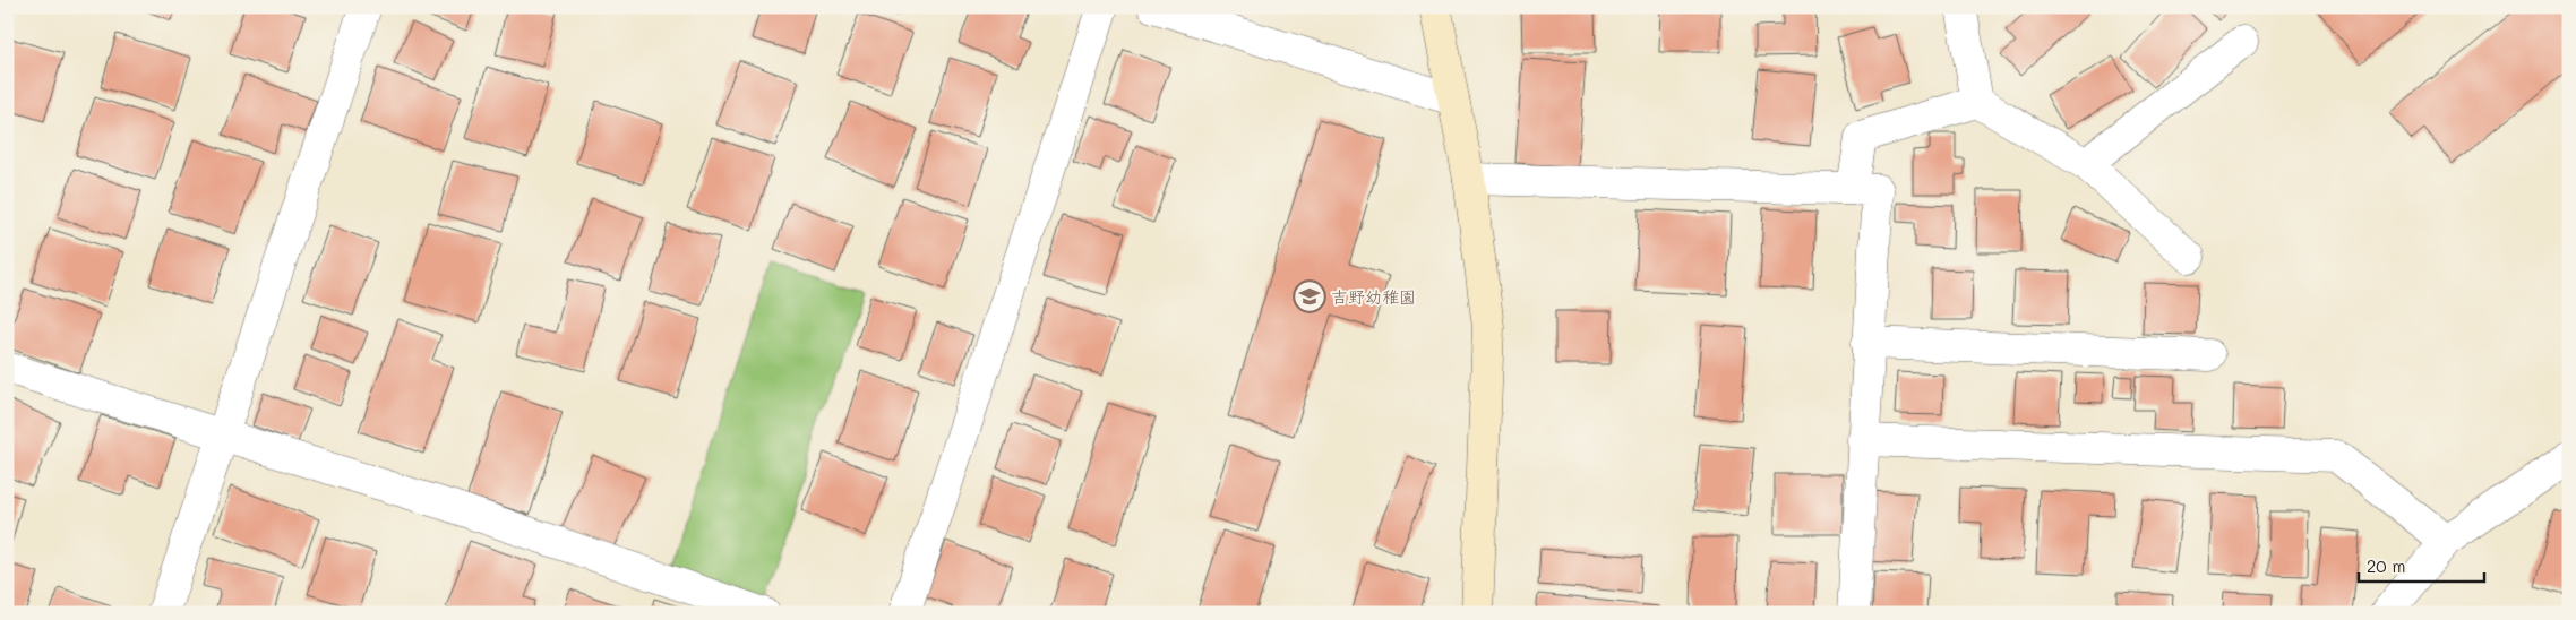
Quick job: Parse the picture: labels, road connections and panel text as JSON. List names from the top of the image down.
{
  "places": {
    "school or university": ["吉野幼稚園"]
  },
  "scale_bar": "20 m"
}
